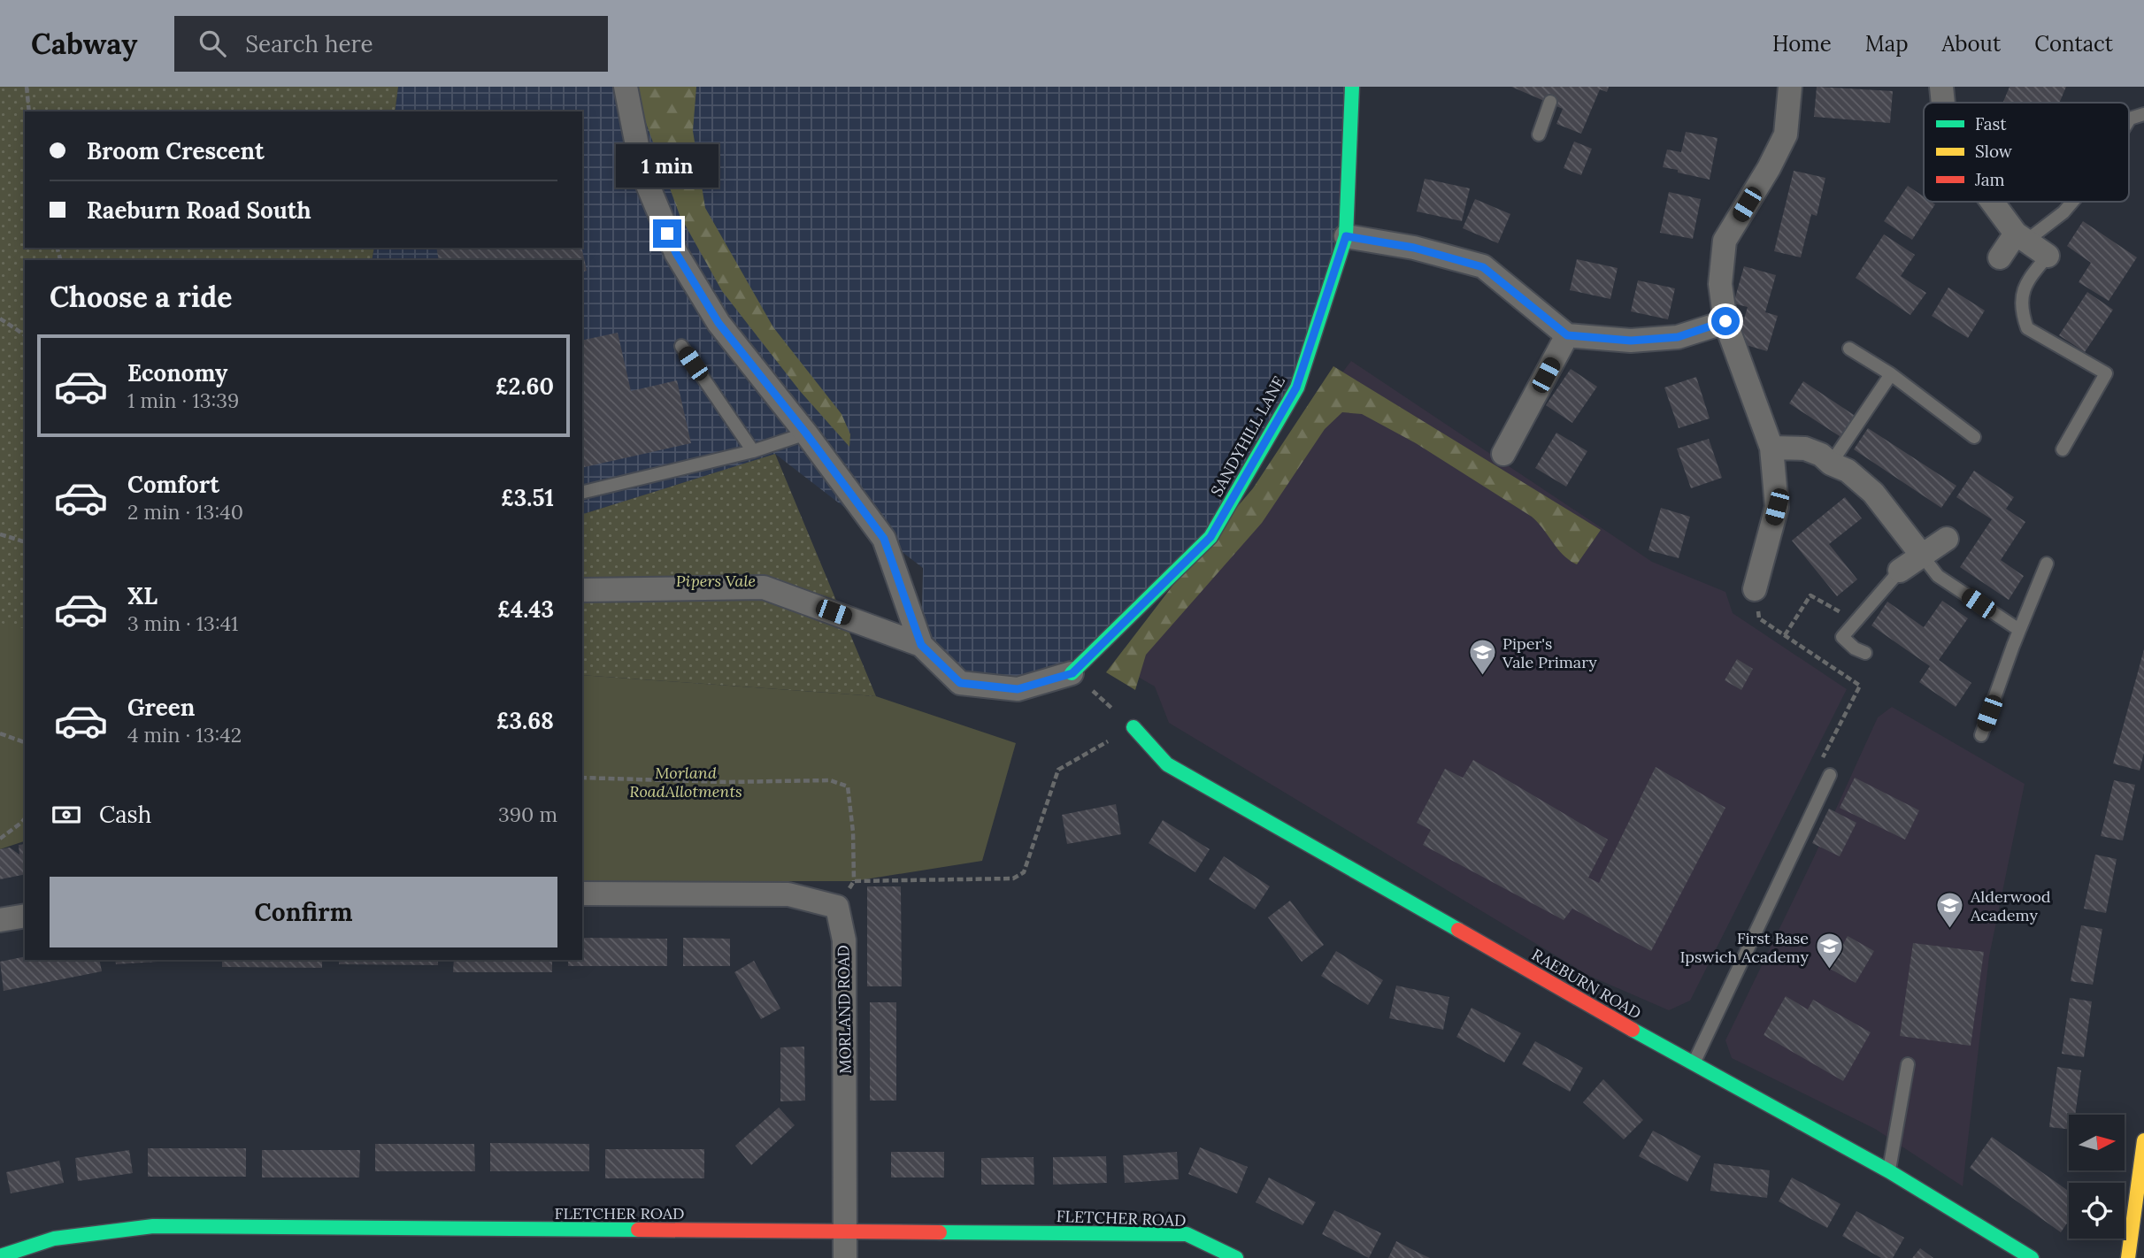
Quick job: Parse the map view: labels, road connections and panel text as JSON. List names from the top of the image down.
{
  "streets": {
    "street": [
      "SANDYHILL LANE",
      "RAEBURN ROAD",
      "MORLAND ROAD",
      "FLETCHER ROAD"
    ]
  },
  "crossings": [
    ["MORLAND ROAD", "FLETCHER ROAD"]
  ],
  "parks": ["Pipers Vale", "Morland RoadAllotments"],
  "places": {
    "school or university": ["Piper's Vale Primary", "Alderwood Academy", "First Base Ipswich Academy"]
  },
  "legend": ["Fast", "Slow", "Jam"],
  "north": "right",
  "page": {
    "header": "Cabway",
    "search": "Search here",
    "nav": [
      "Home",
      "Map",
      "About",
      "Contact"
    ],
    "banner": ["Broom Crescent", "Raeburn Road South"],
    "bubble": "1 min",
    "heading": "Choose a ride",
    "list": [
      {
        "name": "Economy",
        "note": "1 min · 13:39",
        "value": "£2.60"
      },
      {
        "name": "Comfort",
        "note": "2 min · 13:40",
        "value": "£3.51"
      },
      {
        "name": "XL",
        "note": "3 min · 13:41",
        "value": "£4.43"
      },
      {
        "name": "Green",
        "note": "4 min · 13:42",
        "value": "£3.68"
      }
    ],
    "pay": ["Cash", "390 m"],
    "buttons": "Confirm"
  }
}
